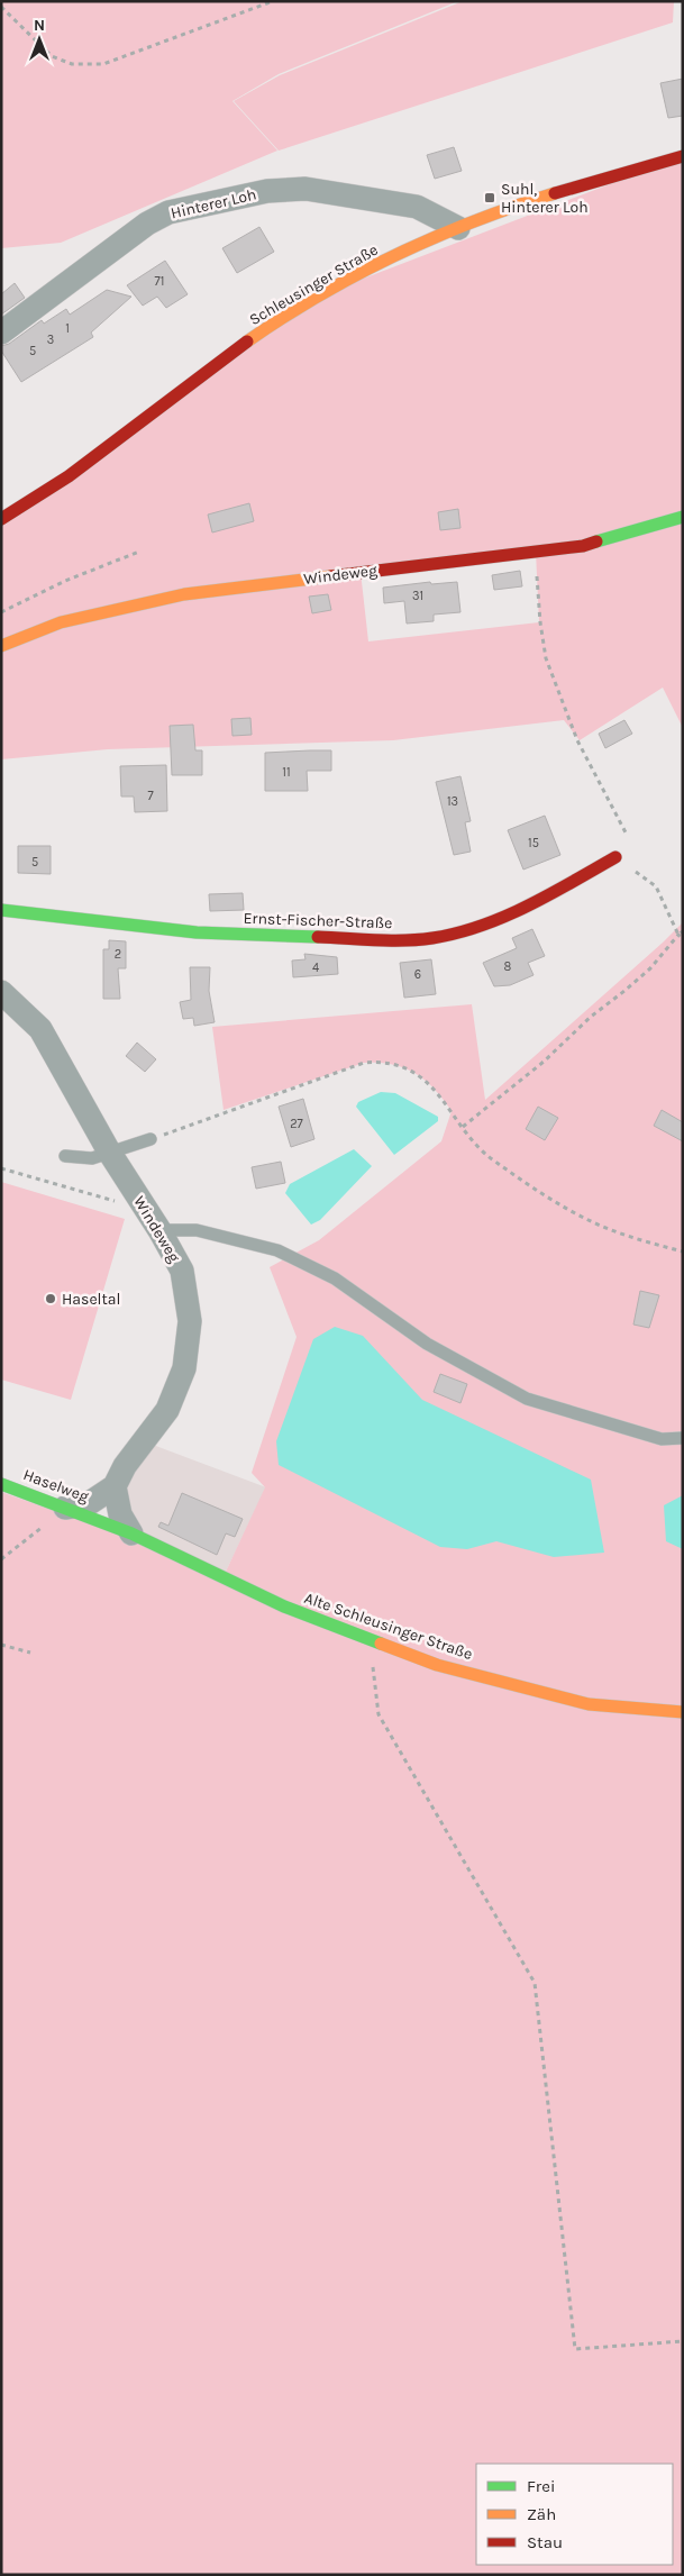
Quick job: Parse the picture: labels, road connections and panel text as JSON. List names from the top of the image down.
{
  "streets": {
    "street": [
      "Hinterer Loh",
      "Schleusinger Straße",
      "Windeweg",
      "Ernst-Fischer-Straße",
      "Haselweg",
      "Alte Schleusinger Straße"
    ]
  },
  "crossings": [
    ["Hinterer Loh", "Schleusinger Straße"],
    ["Haselweg", "Alte Schleusinger Straße"]
  ],
  "places": {
    "transit": ["Suhl, Hinterer Loh"],
    "other": ["Haseltal"]
  },
  "house_numbers": [
    "71",
    "1",
    "3",
    "5",
    "31",
    "11",
    "7",
    "13",
    "15",
    "5",
    "2",
    "8",
    "4",
    "6",
    "27"
  ],
  "legend": ["Frei", "Zäh", "Stau"],
  "north": "top"
}
